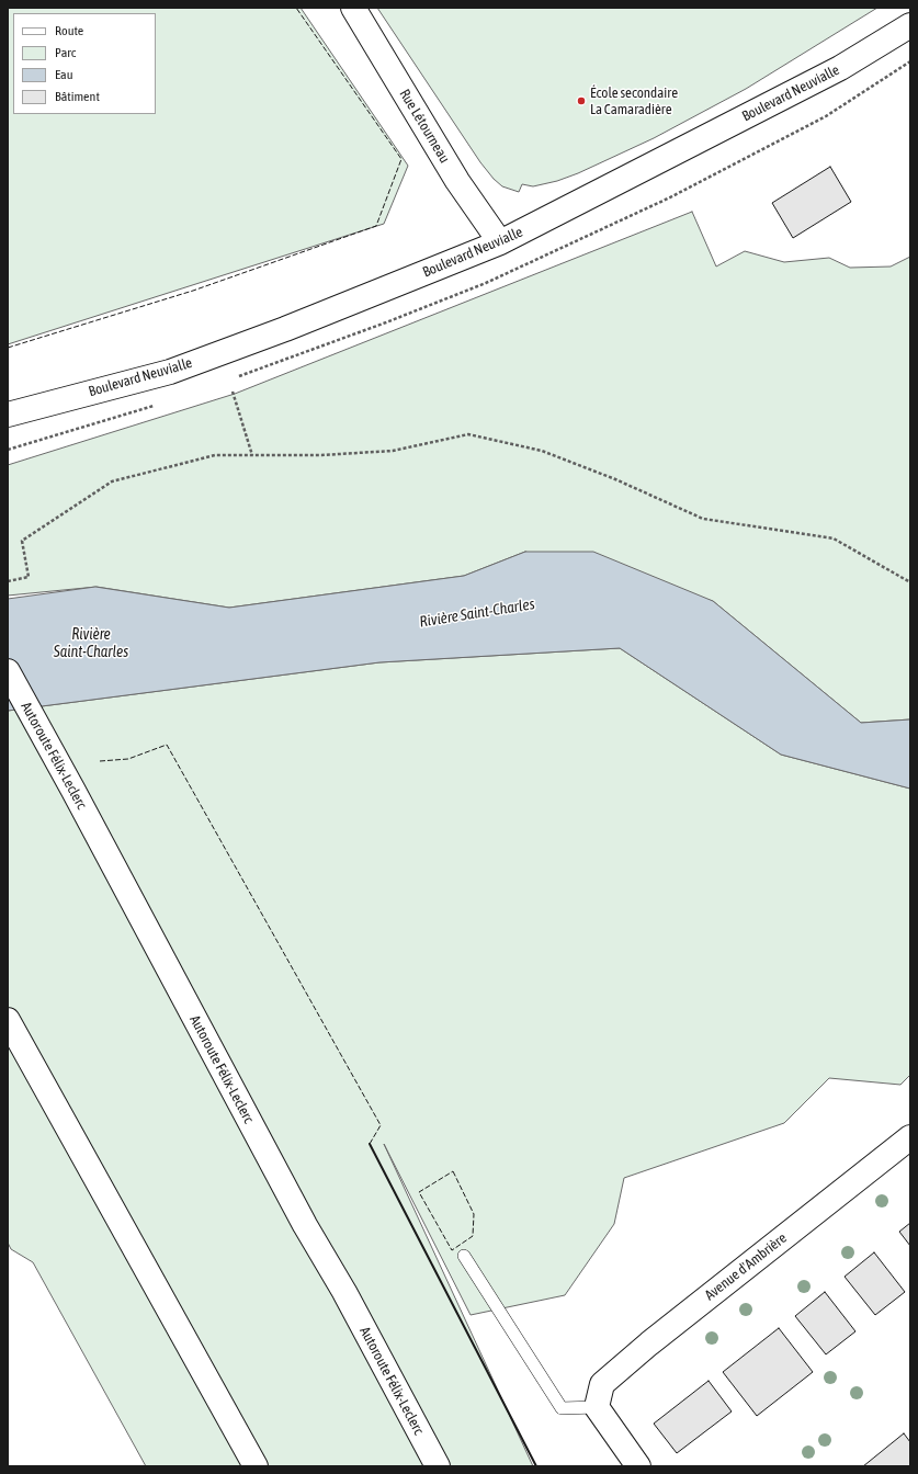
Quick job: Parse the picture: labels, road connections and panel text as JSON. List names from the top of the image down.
{
  "streets": {
    "main road": [
      "Boulevard Neuvialle",
      "Rue Létourneau",
      "Autoroute Félix-Leclerc",
      "Avenue d'Ambrière"
    ]
  },
  "crossings": [
    ["Boulevard Neuvialle", "Rue Létourneau"]
  ],
  "water": ["Rivière Saint-Charles"],
  "places": ["École secondaire La Camaradière"],
  "legend": [
    "Route",
    "Parc",
    "Eau",
    "Bâtiment"
  ]
}
